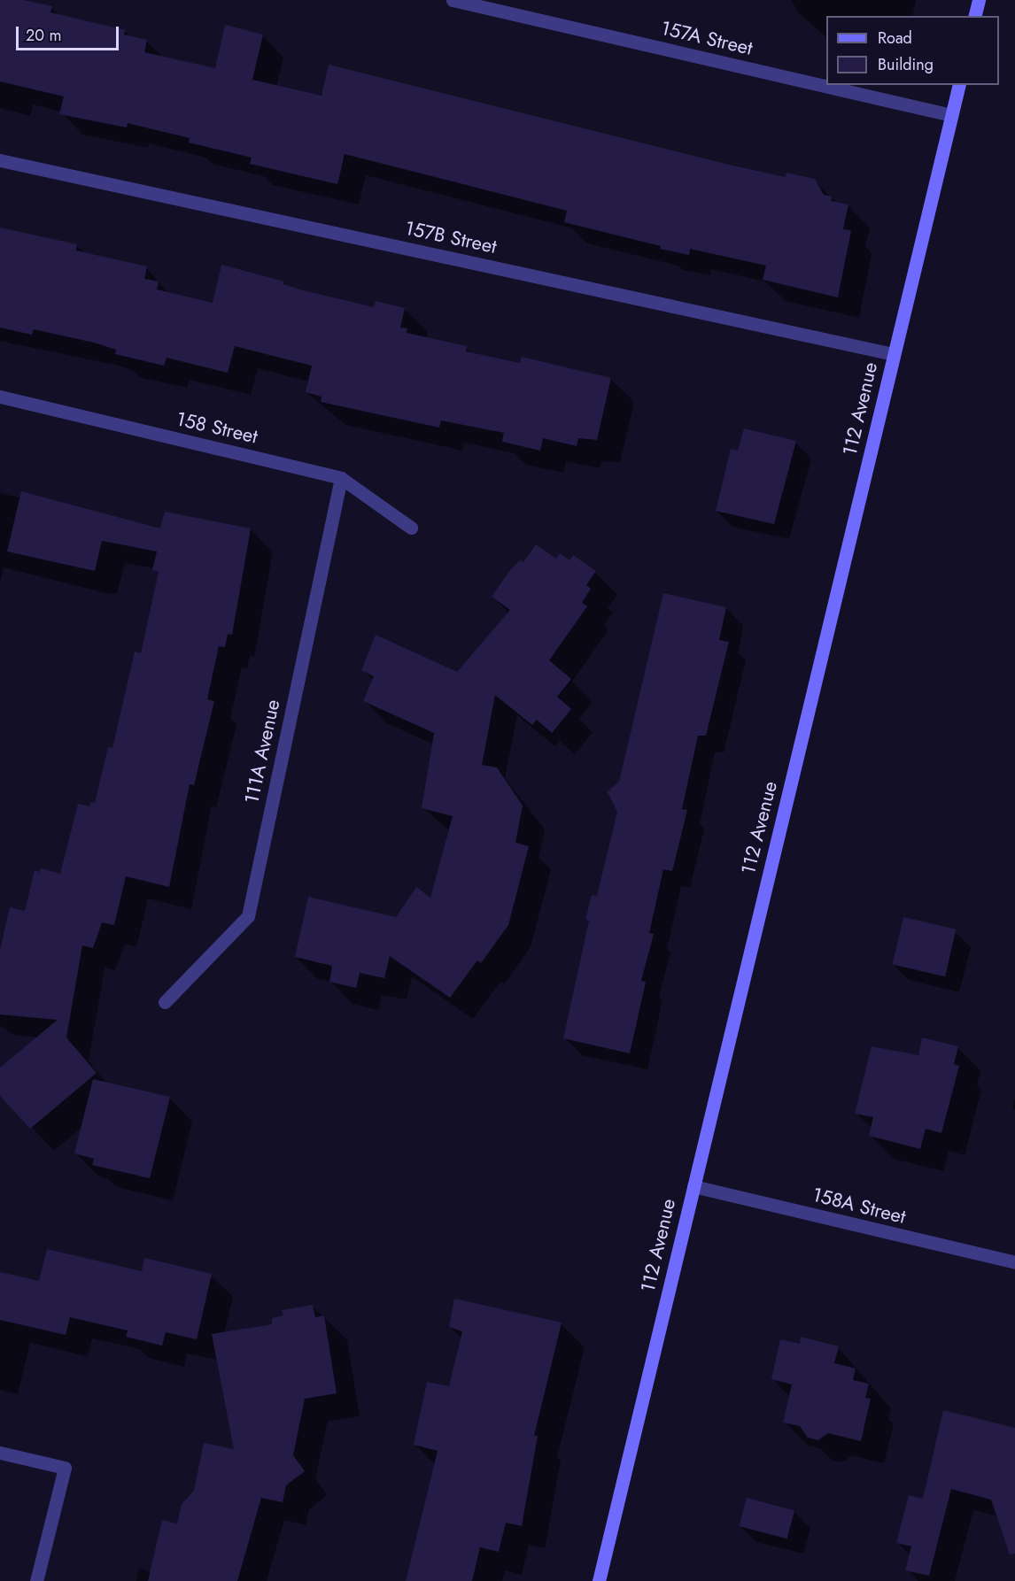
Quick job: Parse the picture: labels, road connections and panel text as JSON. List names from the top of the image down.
{
  "streets": {
    "street": [
      "157A Street",
      "157B Street",
      "112 Avenue",
      "158 Street",
      "111A Avenue",
      "158A Street"
    ]
  },
  "crossings": [
    ["157A Street", "112 Avenue"],
    ["157B Street", "112 Avenue"],
    ["112 Avenue", "158A Street"],
    ["158 Street", "111A Avenue"]
  ],
  "legend": ["Road", "Building"],
  "scale_bar": "20 m"
}
